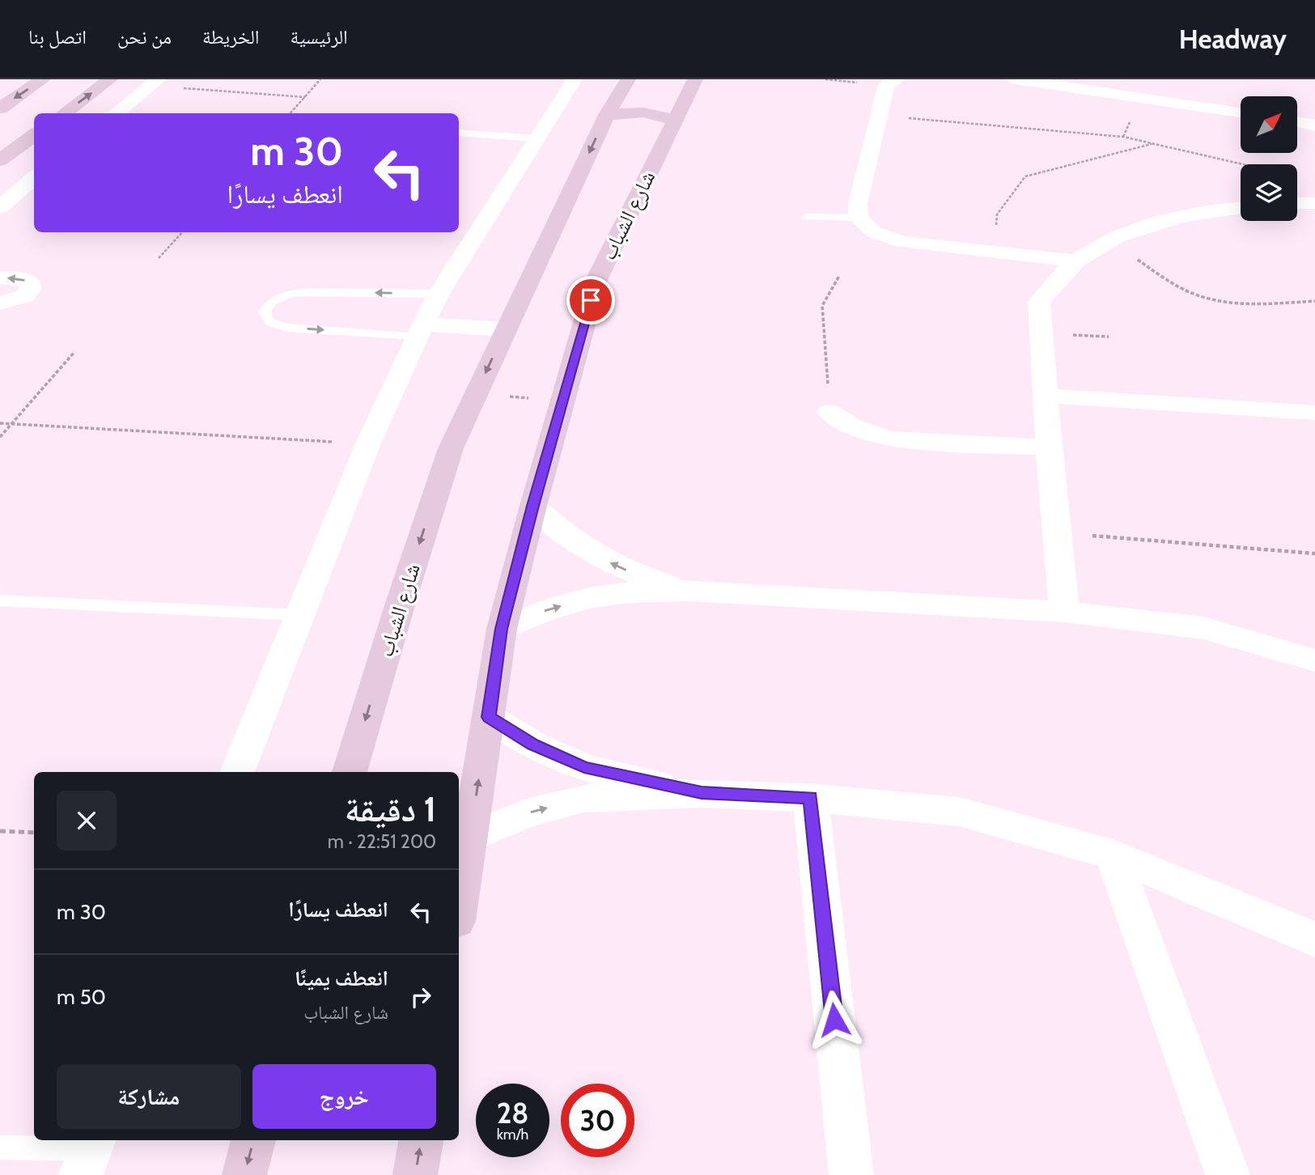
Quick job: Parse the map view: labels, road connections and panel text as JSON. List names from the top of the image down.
{
  "streets": {
    "street": ["شارع الشباب"]
  },
  "north": "top right",
  "page": {
    "header": "Headway",
    "nav": [
      "الرئيسية",
      "الخريطة",
      "من نحن",
      "اتصل بنا"
    ],
    "turn": ["30 m", "انعطف يسارًا"],
    "heading": ["1 دقيقة", "200 m · 22:51"],
    "list": [
      {
        "name": "انعطف يسارًا",
        "value": "30 m"
      },
      {
        "name": "انعطف يمينًا",
        "note": "شارع الشباب",
        "value": "50 m"
      }
    ],
    "buttons": ["خروج", "مشاركة"],
    "speed": "28 km/h",
    "limit": "30"
  }
}
